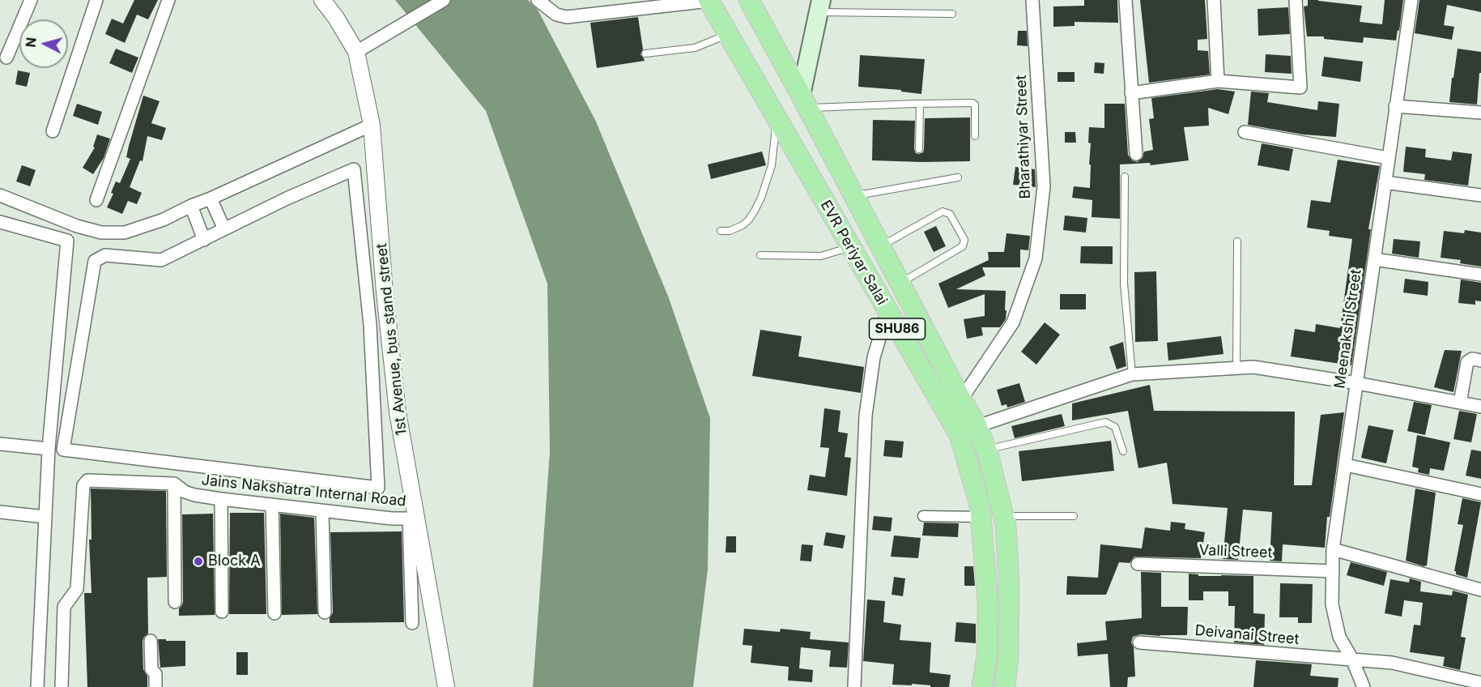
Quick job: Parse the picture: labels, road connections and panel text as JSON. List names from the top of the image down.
{
  "streets": {
    "main road": ["EVR Periyar Salai", "SHU86"],
    "street": [
      "Bharathiyar Street",
      "Meenakshi Street",
      "1st Avenue, bus stand street",
      "Jains Nakshatra Internal Road",
      "Valli Street",
      "Deivanai Street"
    ]
  },
  "crossings": [
    ["Bharathiyar Street", "EVR Periyar Salai"],
    ["Meenakshi Street", "Valli Street"],
    ["Meenakshi Street", "Deivanai Street"],
    ["1st Avenue, bus stand street", "Jains Nakshatra Internal Road"]
  ],
  "places": ["Block A"],
  "north": "left"
}
